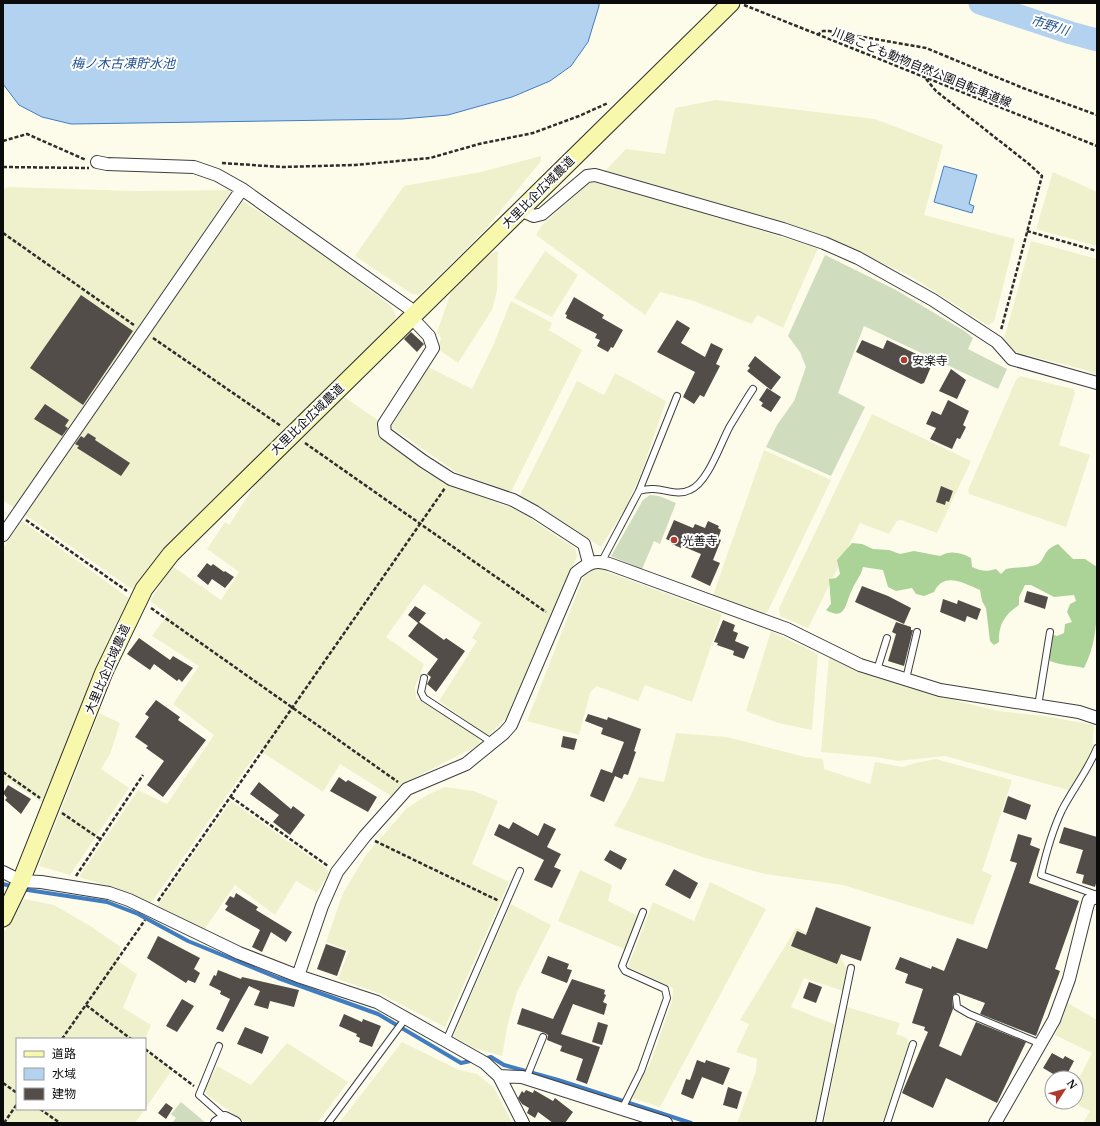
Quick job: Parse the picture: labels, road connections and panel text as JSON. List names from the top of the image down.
{
  "streets": {
    "street": ["大里比企広域農道"],
    "path": ["川島こども動物自然公園自転車道線"]
  },
  "water": ["市野川", "梅ノ木古凍貯水池"],
  "places": ["安楽寺", "光善寺"],
  "legend": ["道路", "水域", "建物"],
  "north": "top right"
}
